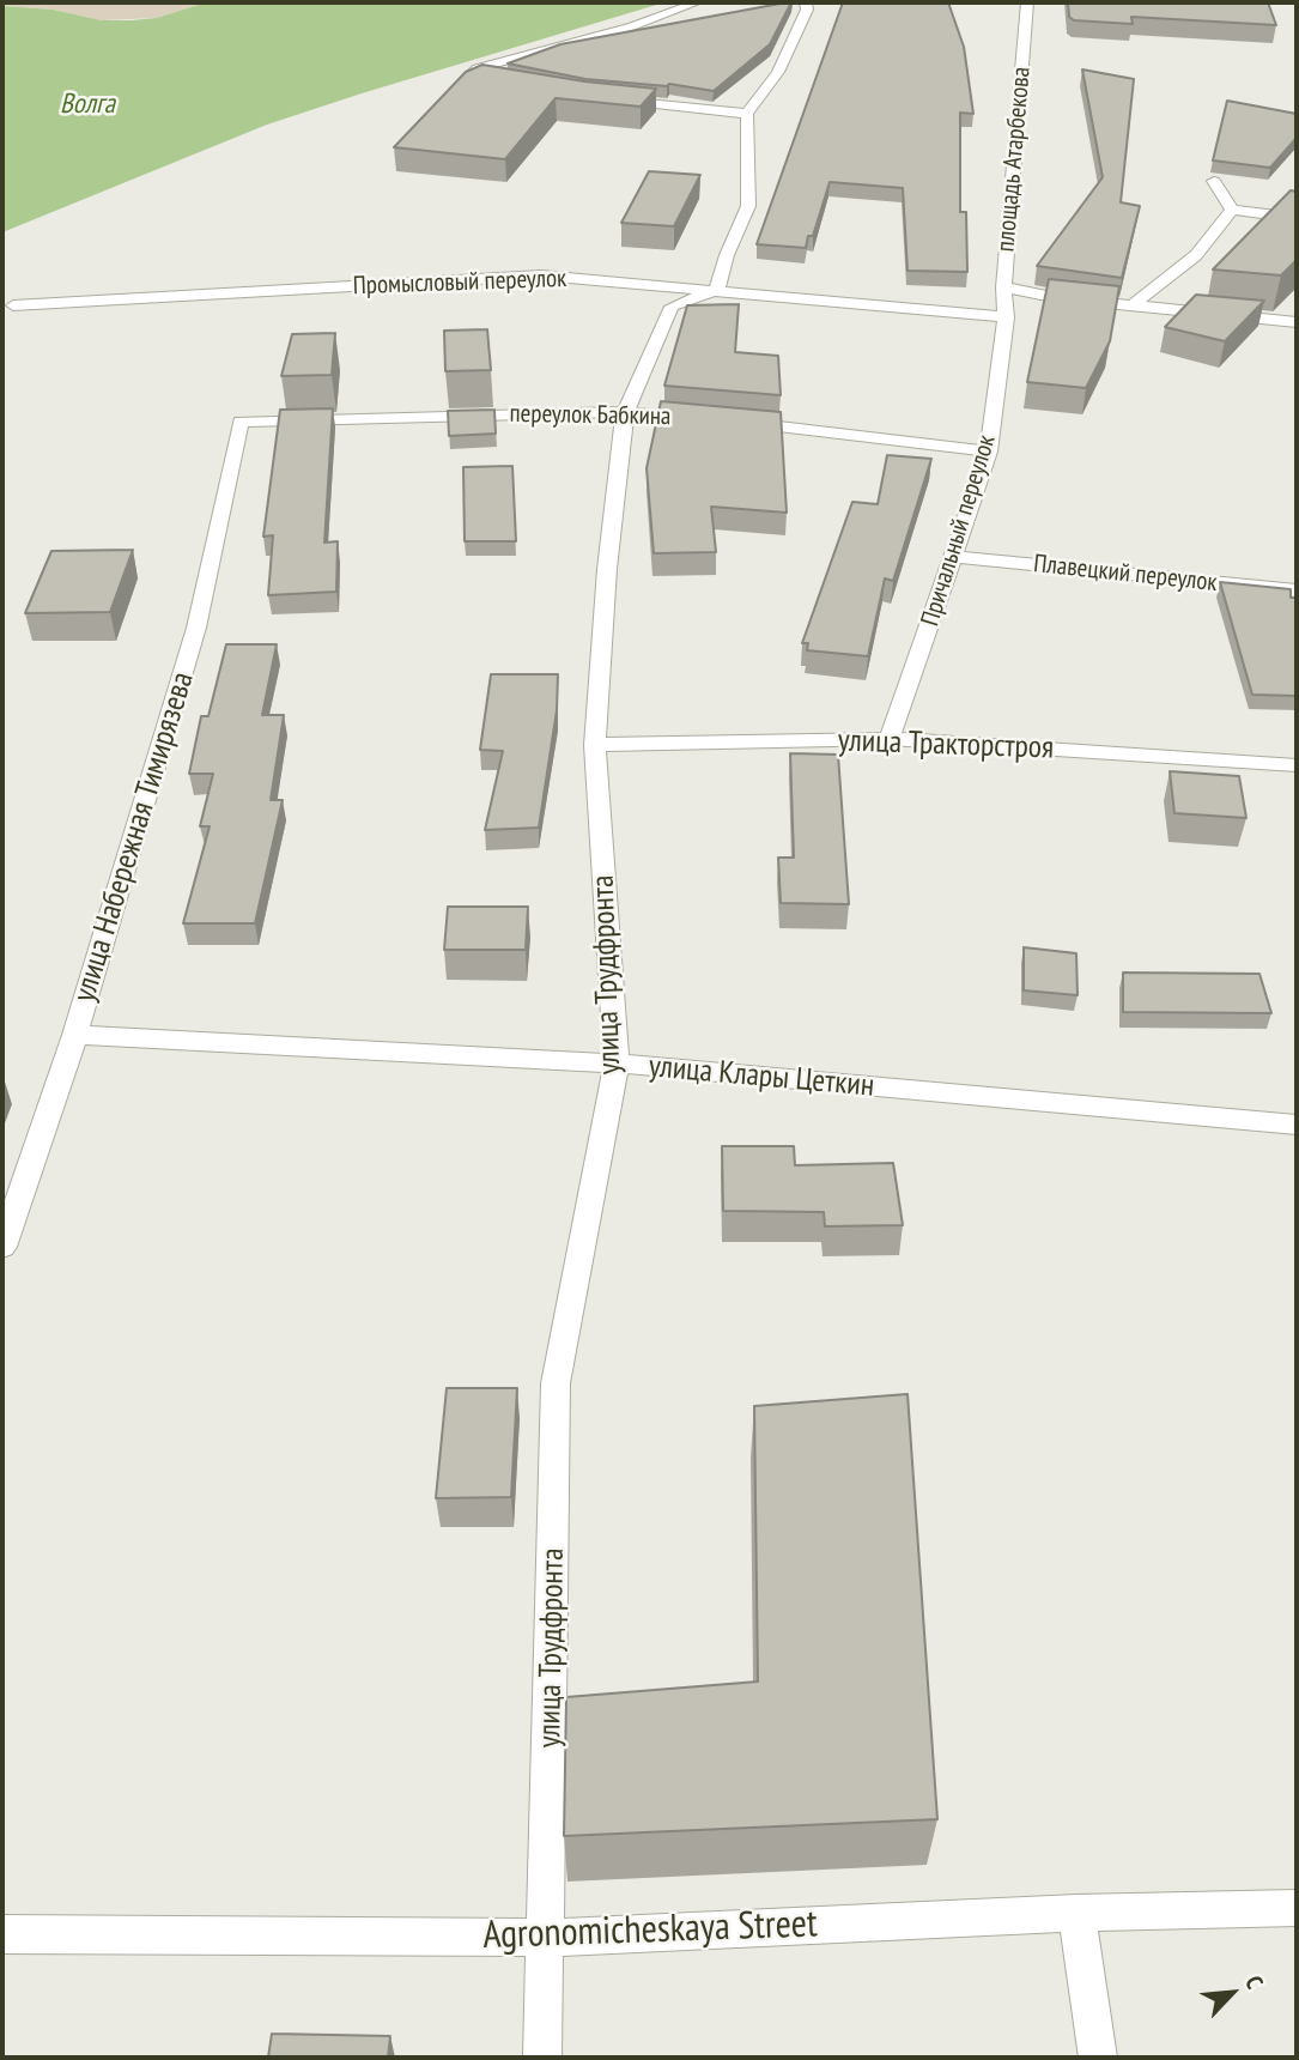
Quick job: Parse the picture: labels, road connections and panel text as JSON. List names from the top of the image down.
{
  "streets": {
    "street": [
      "площадь Атарбекова",
      "Промысловый переулок",
      "переулок Бабкина",
      "Причальный переулок",
      "Плавецкий переулок",
      "улица Тракторстроя",
      "улица Набережная Тимирязева",
      "улица Трудфронта",
      "улица Клары Цеткин",
      "Agronomicheskaya Street"
    ]
  },
  "crossings": [
    ["площадь Атарбекова", "Промысловый переулок"],
    ["площадь Атарбекова", "Причальный переулок"],
    ["Промысловый переулок", "Причальный переулок"],
    ["Промысловый переулок", "улица Трудфронта"],
    ["переулок Бабкина", "улица Набережная Тимирязева"],
    ["переулок Бабкина", "улица Трудфронта"],
    ["Причальный переулок", "Плавецкий переулок"],
    ["Причальный переулок", "улица Тракторстроя"],
    ["улица Тракторстроя", "улица Трудфронта"],
    ["улица Набережная Тимирязева", "улица Клары Цеткин"],
    ["улица Трудфронта", "улица Клары Цеткин"],
    ["улица Трудфронта", "Agronomicheskaya Street"]
  ],
  "water": ["Волга"],
  "north": "top right"
}
